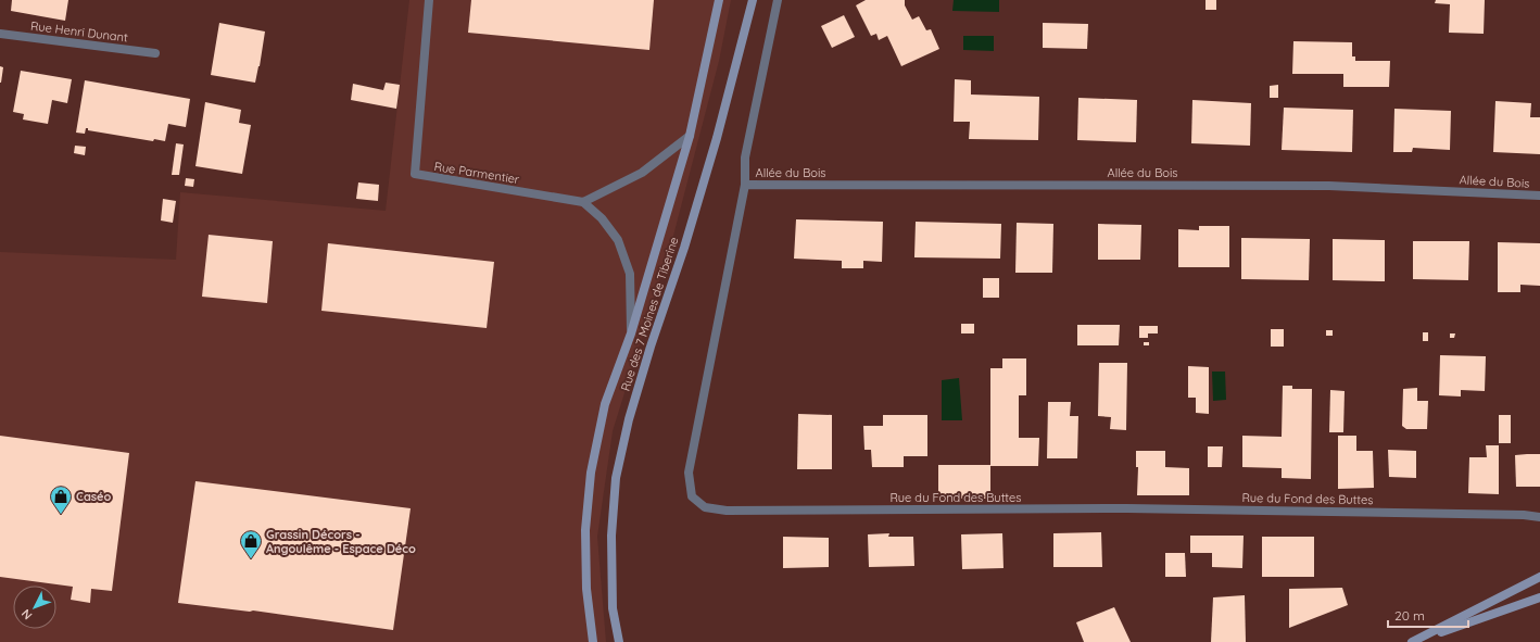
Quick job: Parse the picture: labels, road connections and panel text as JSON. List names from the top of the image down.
{
  "streets": {
    "main road": ["Rue des 7 Moines de Tiberine"],
    "street": [
      "Rue Henri Dunant",
      "Rue Parmentier",
      "Allée du Bois",
      "Rue du Fond des Buttes"
    ]
  },
  "crossings": [
    ["Allée du Bois", "Rue du Fond des Buttes"]
  ],
  "places": {
    "shop": ["Caséo", "Grassin Décors - Angoulême - Espace Déco"]
  },
  "scale_bar": "20 m",
  "north": "bottom left"
}
